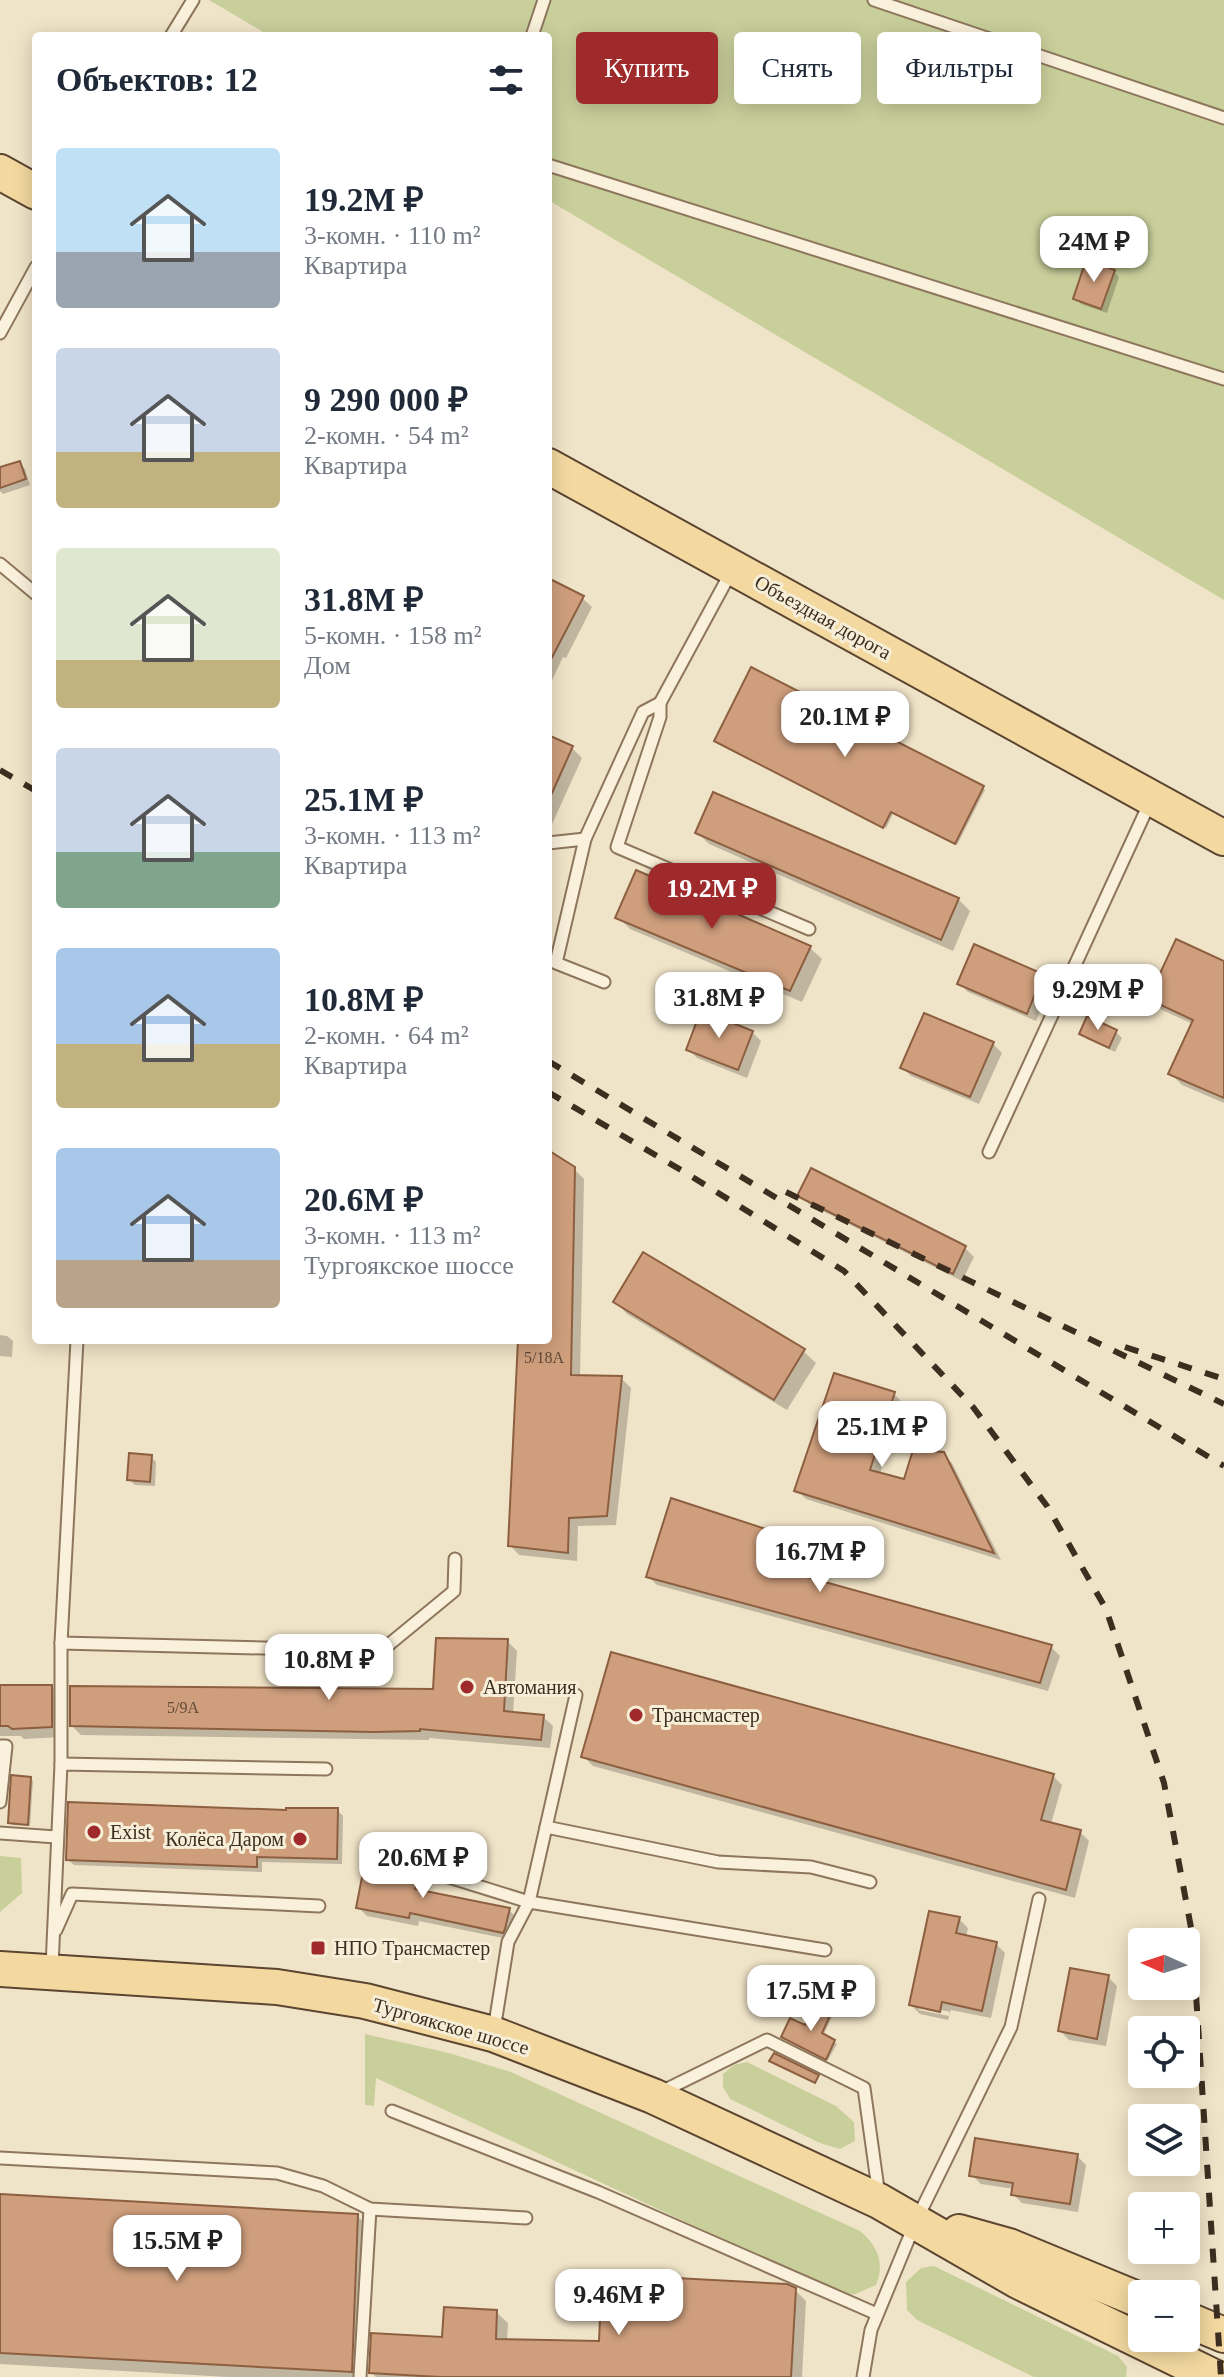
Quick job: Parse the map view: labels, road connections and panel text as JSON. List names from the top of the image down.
{
  "streets": {
    "main road": ["Объездная дорога", "Тургоякское шоссе"]
  },
  "places": {
    "other": [
      "Автомания",
      "Трансмастер",
      "Exist",
      "Колёса Даром"
    ],
    "transit": ["НПО Трансмастер"]
  },
  "house_numbers": ["5/18А", "5/9А"],
  "north": "left",
  "page": {
    "chip": ["Купить", "Снять", "Фильтры"],
    "heading": "Объектов: 12",
    "list": [
      {
        "name": "19.2M ₽",
        "note": "3-комн. · 110 m² · Квартира"
      },
      {
        "name": "9 290 000 ₽",
        "note": "2-комн. · 54 m² · Квартира"
      },
      {
        "name": "31.8M ₽",
        "note": "5-комн. · 158 m² · Дом"
      },
      {
        "name": "25.1M ₽",
        "note": "3-комн. · 113 m² · Квартира"
      },
      {
        "name": "10.8M ₽",
        "note": "2-комн. · 64 m² · Квартира"
      },
      {
        "name": "20.6M ₽",
        "note": "3-комн. · 113 m² · Тургоякское шоссе"
      }
    ],
    "price": [
      "24M ₽",
      "20.1M ₽",
      "19.2M ₽",
      "9.29M ₽",
      "31.8M ₽",
      "25.1M ₽",
      "16.7M ₽",
      "10.8M ₽",
      "20.6M ₽",
      "17.5M ₽",
      "15.5M ₽",
      "9.46M ₽"
    ],
    "map_buttons": ["+", "−"]
  }
}
